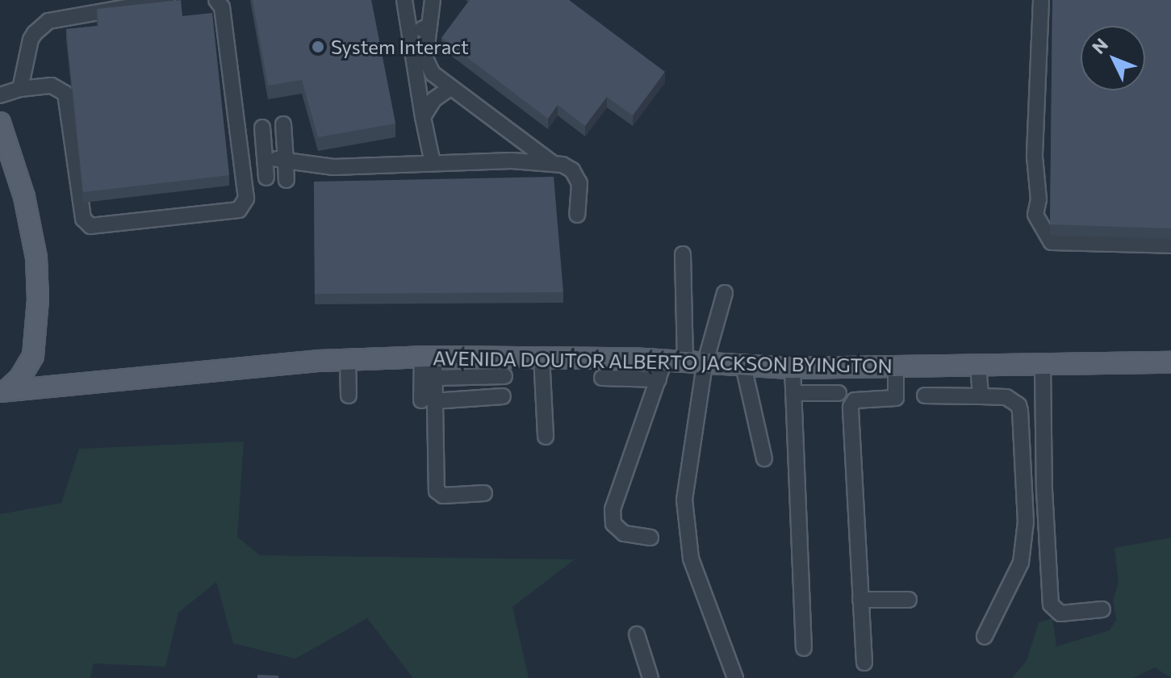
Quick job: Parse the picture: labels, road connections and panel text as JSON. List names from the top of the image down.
{
  "streets": {
    "main road": ["AVENIDA DOUTOR ALBERTO JACKSON BYINGTON"]
  },
  "places": ["System Interact"],
  "north": "top left"
}
